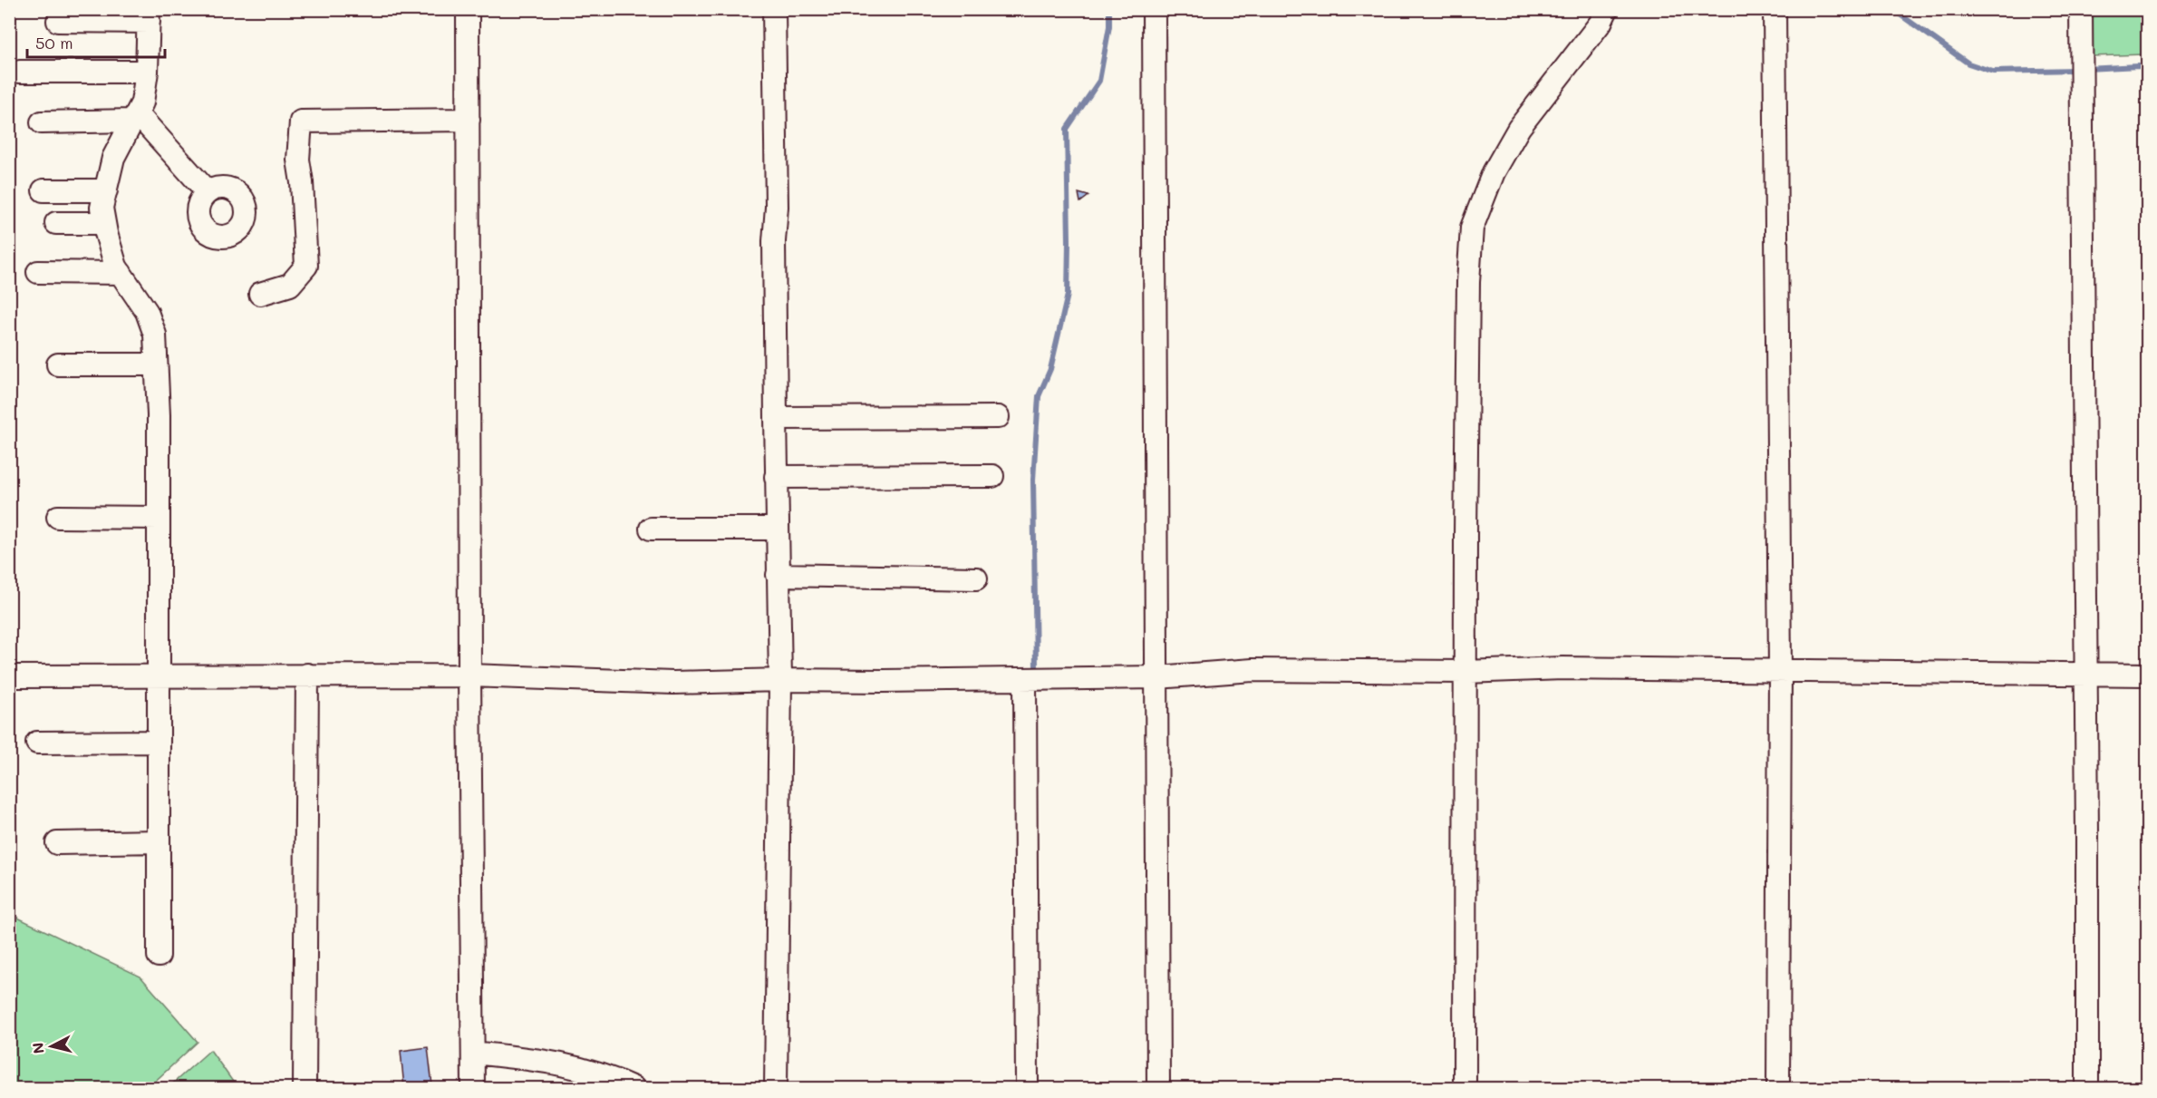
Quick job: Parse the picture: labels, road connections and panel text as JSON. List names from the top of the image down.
{
  "scale_bar": "50 m",
  "north": "left"
}
